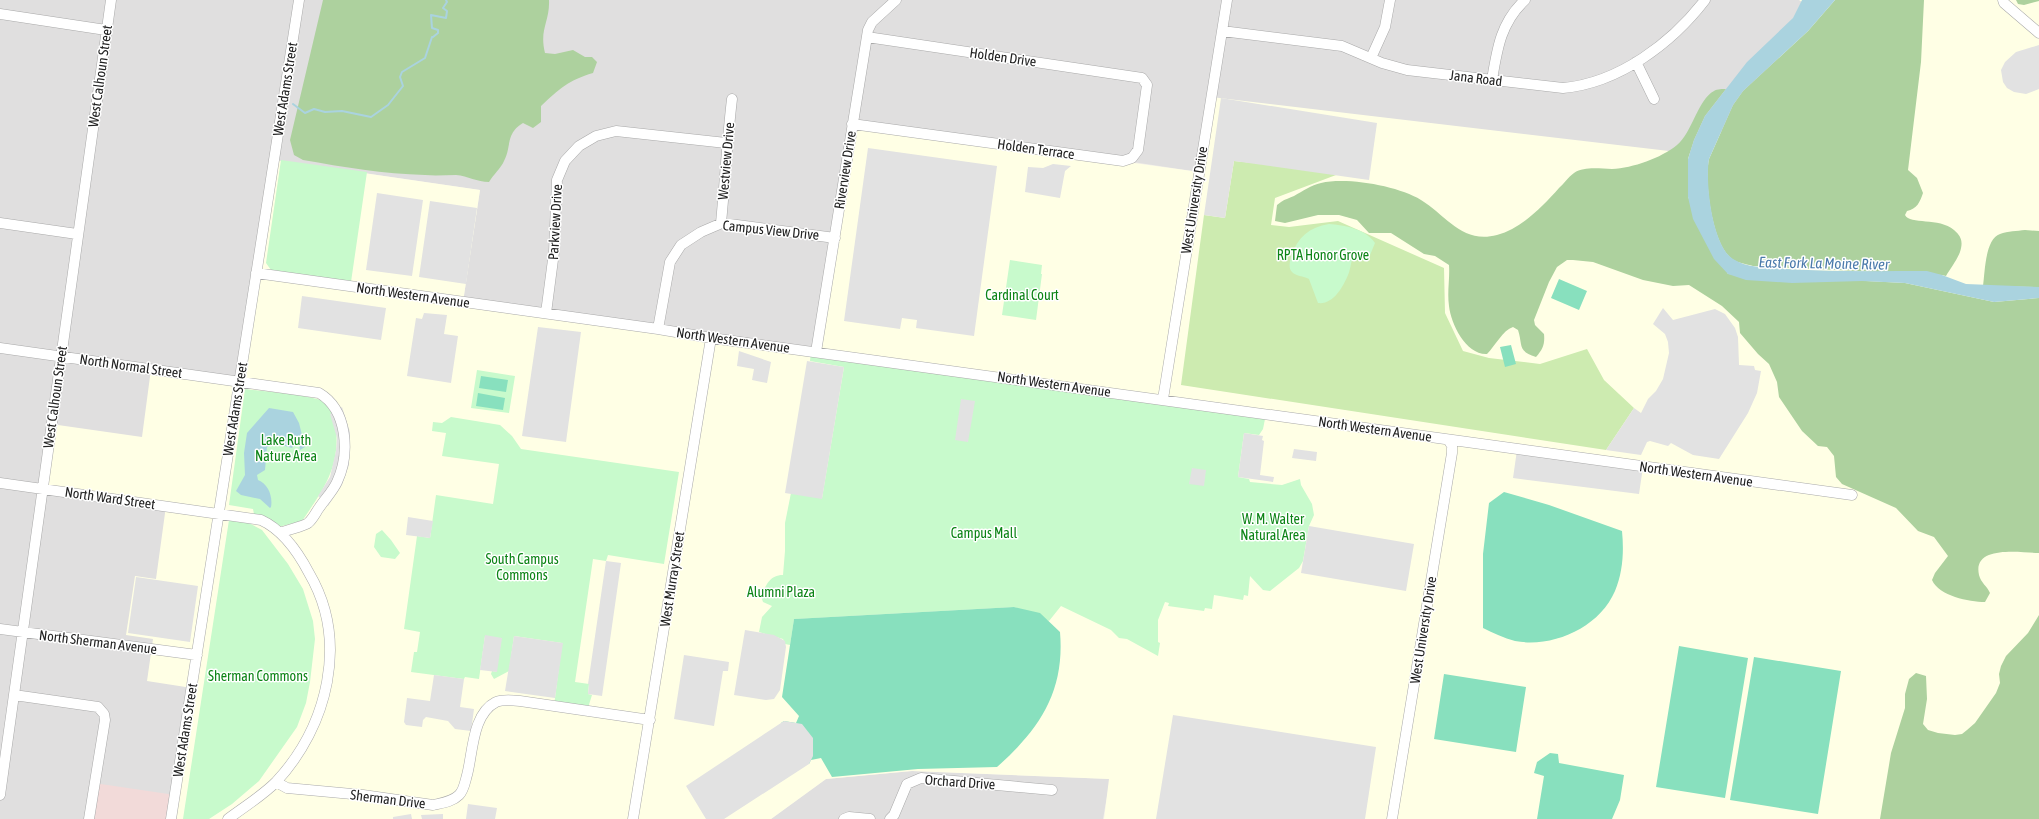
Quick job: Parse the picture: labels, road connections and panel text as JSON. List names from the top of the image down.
{
  "streets": {
    "street": [
      "Holden Drive",
      "West Calhoun Street",
      "Jana Road",
      "West Adams Street",
      "Holden Terrace",
      "Westview Drive",
      "Riverview Drive",
      "West University Drive",
      "Parkview Drive",
      "Campus View Drive",
      "North Western Avenue",
      "North Normal Street",
      "North Ward Street",
      "West Murray Street",
      "North Sherman Avenue",
      "Orchard Drive",
      "Sherman Drive"
    ]
  },
  "crossings": [
    ["Holden Drive", "Holden Terrace"],
    ["Holden Drive", "Riverview Drive"],
    ["West Calhoun Street", "North Normal Street"],
    ["West Calhoun Street", "North Ward Street"],
    ["West Calhoun Street", "North Sherman Avenue"],
    ["Jana Road", "West University Drive"],
    ["West Adams Street", "North Western Avenue"],
    ["West Adams Street", "North Normal Street"],
    ["West Adams Street", "North Ward Street"],
    ["West Adams Street", "North Sherman Avenue"],
    ["Holden Terrace", "Riverview Drive"],
    ["Westview Drive", "Parkview Drive"],
    ["Westview Drive", "Campus View Drive"],
    ["Riverview Drive", "Campus View Drive"],
    ["Riverview Drive", "North Western Avenue"],
    ["West University Drive", "North Western Avenue"],
    ["Parkview Drive", "North Western Avenue"],
    ["Campus View Drive", "North Western Avenue"],
    ["North Western Avenue", "West Murray Street"],
    ["North Normal Street", "North Ward Street"],
    ["North Ward Street", "Sherman Drive"],
    ["West Murray Street", "Sherman Drive"]
  ],
  "water": ["East Fork La Moine River"],
  "parks": [
    "RPTA Honor Grove",
    "Cardinal Court",
    "Lake Ruth Nature Area",
    "W. M. Walter Natural Area",
    "Campus Mall",
    "South Campus Commons",
    "Alumni Plaza",
    "Sherman Commons"
  ]
}
